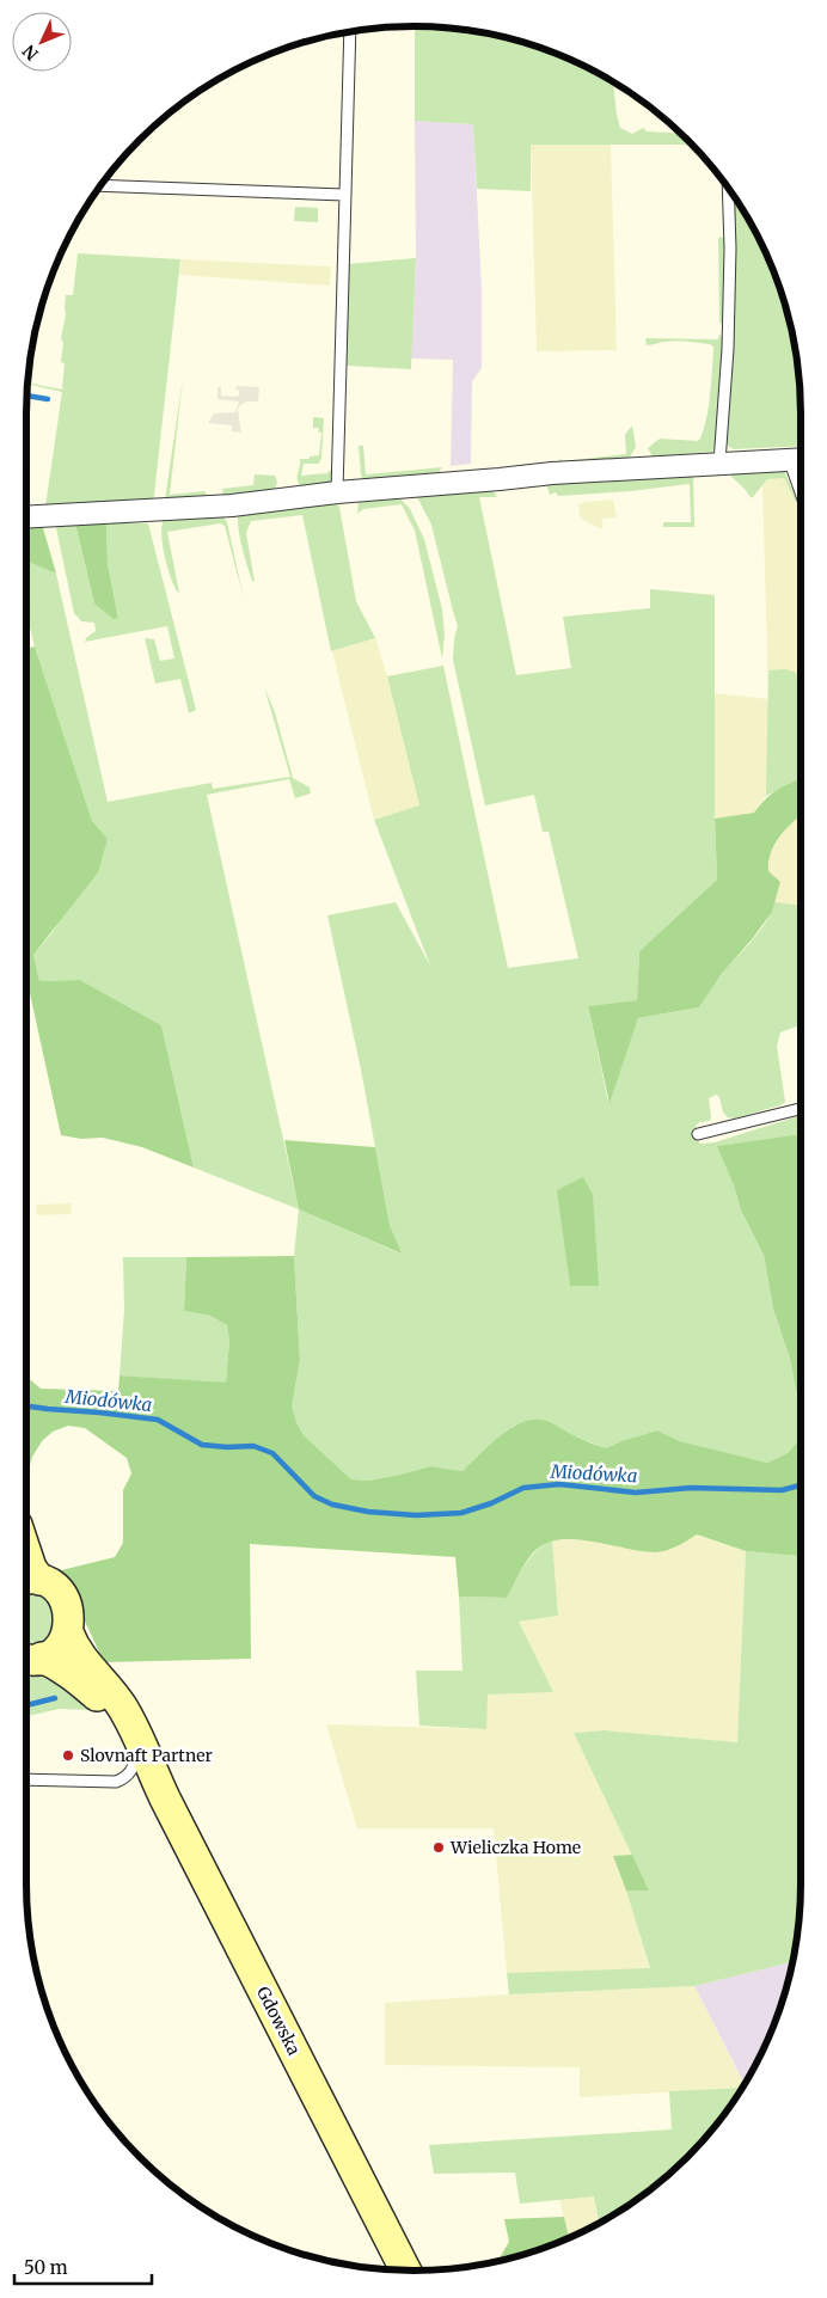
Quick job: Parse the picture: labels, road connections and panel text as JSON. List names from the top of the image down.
{
  "streets": {
    "main road": ["Gdowska"]
  },
  "water": ["Miodówka"],
  "places": ["Slovnaft Partner", "Wieliczka Home"],
  "scale_bar": "50 m",
  "north": "bottom left"
}
